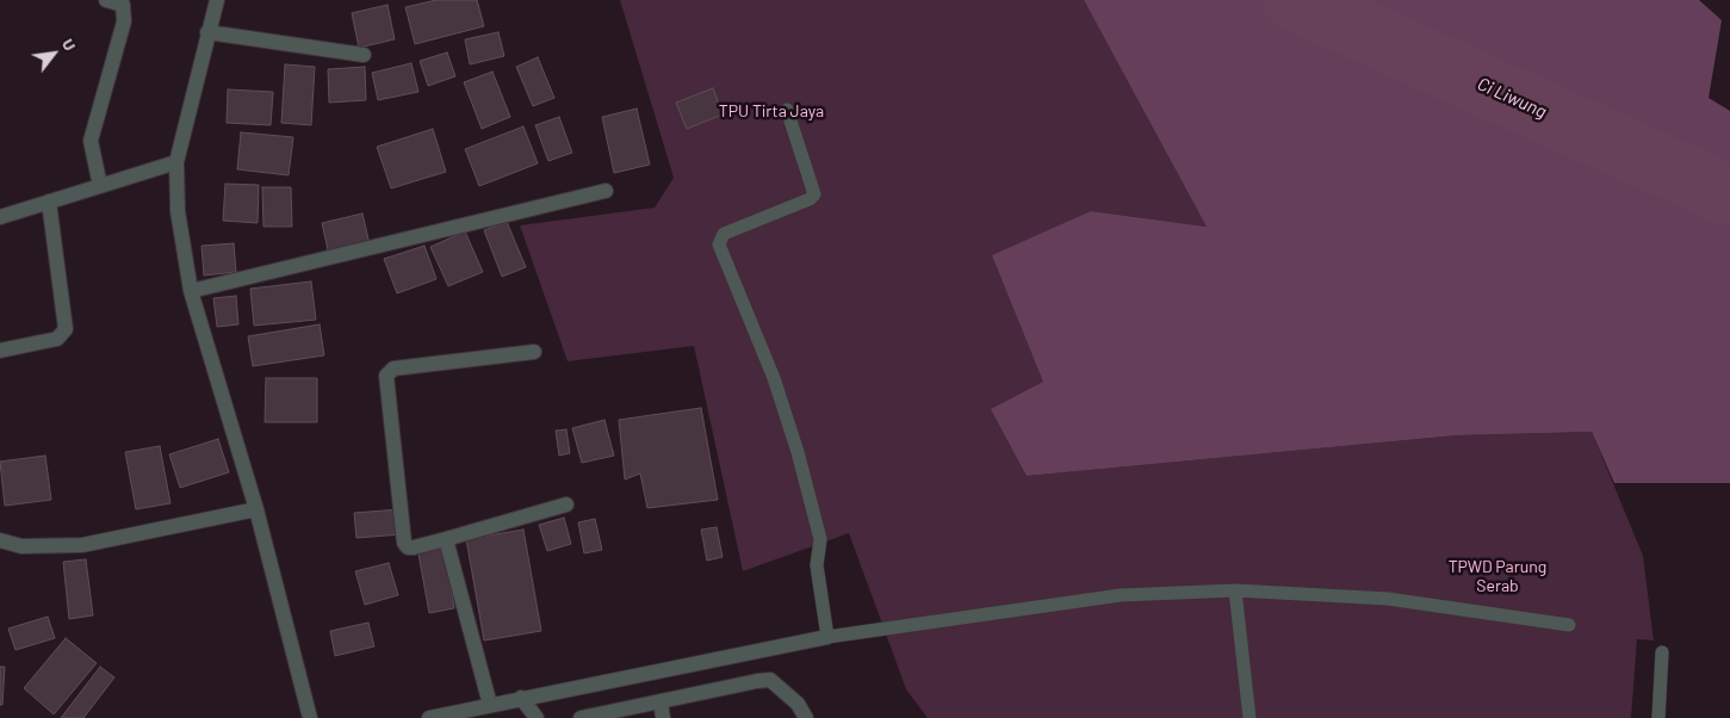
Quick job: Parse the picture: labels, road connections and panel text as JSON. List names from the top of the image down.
{
  "water": ["Ci Liwung"],
  "parks": ["TPU Tirta Jaya", "TPWD Parung Serab"],
  "north": "top right"
}
